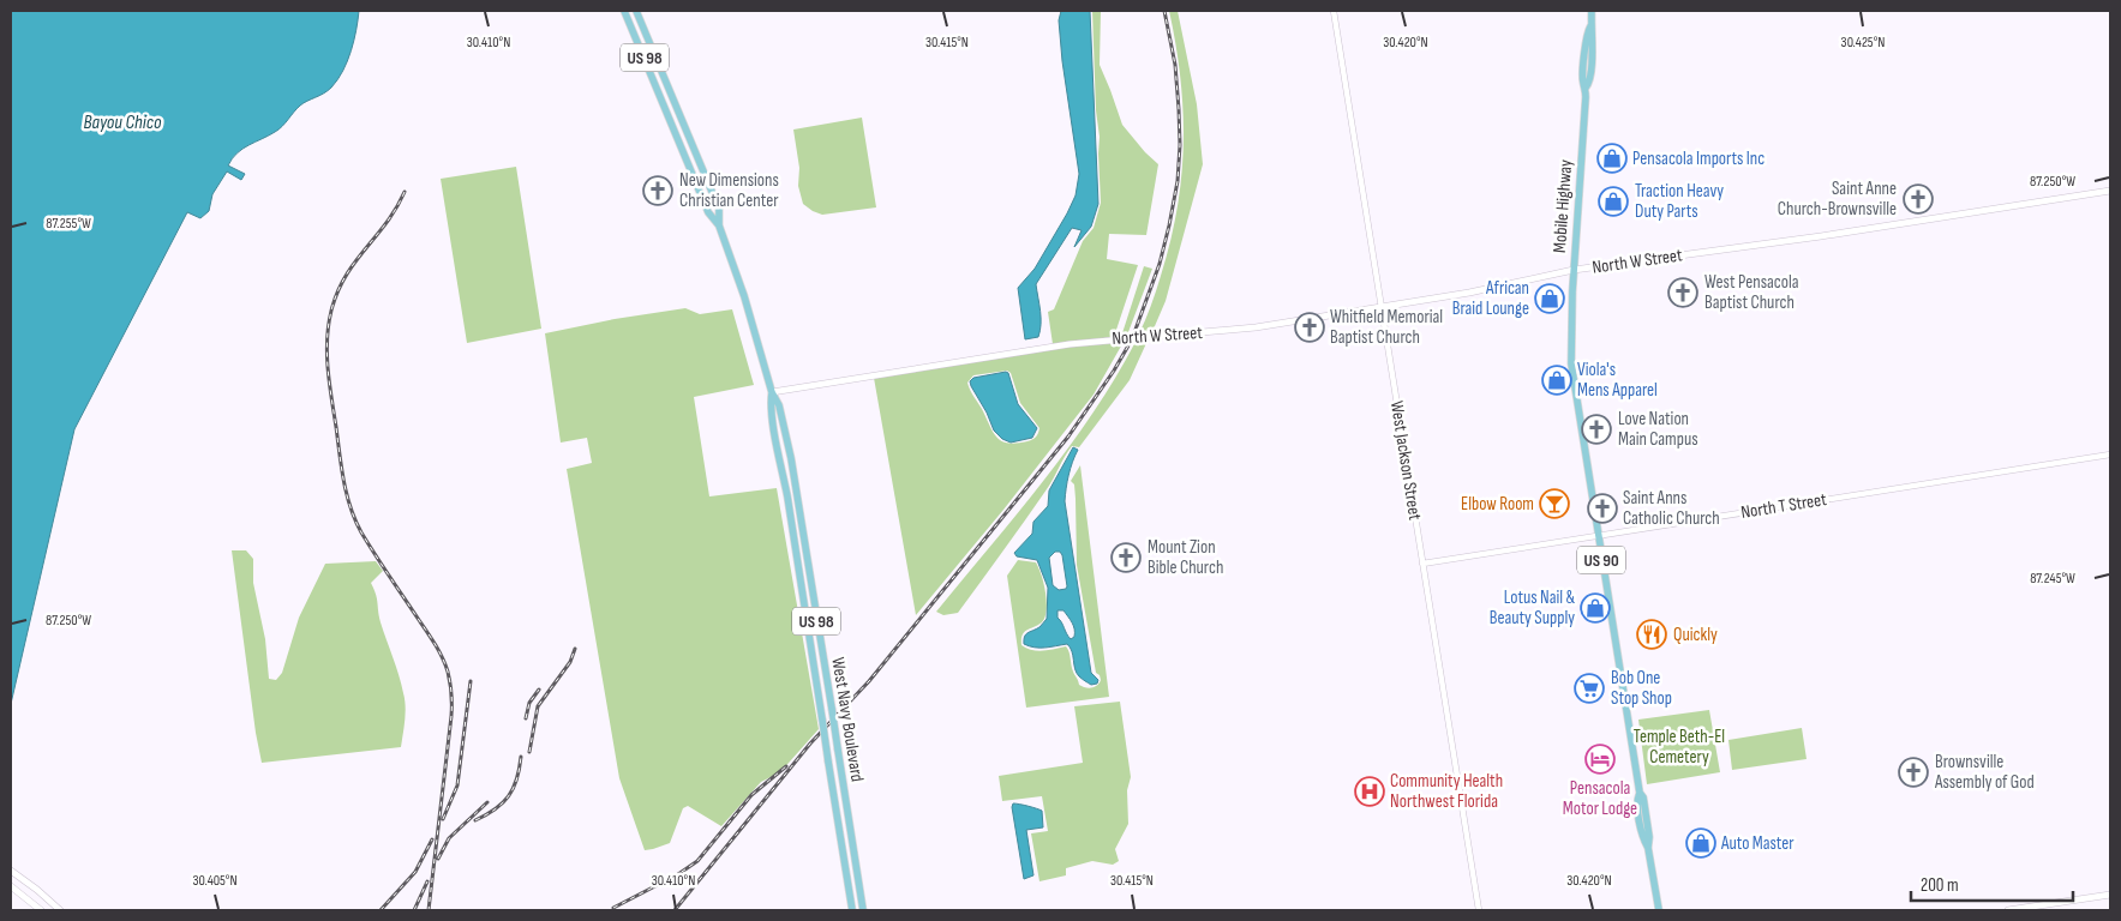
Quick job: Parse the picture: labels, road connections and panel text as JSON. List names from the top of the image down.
{
  "streets": {
    "main road": [
      "US 98",
      "Mobile Highway",
      "North W Street",
      "US 90",
      "West Navy Boulevard"
    ],
    "street": ["West Jackson Street", "North T Street"]
  },
  "crossings": [
    ["Mobile Highway", "North W Street"],
    ["Mobile Highway", "North T Street"],
    ["Mobile Highway", "US 90"],
    ["North W Street", "West Jackson Street"],
    ["North W Street", "West Navy Boulevard"],
    ["West Jackson Street", "North T Street"],
    ["North T Street", "US 90"]
  ],
  "water": ["Bayou Chico"],
  "parks": ["Temple Beth-El Cemetery"],
  "places": {
    "shop": [
      "Pensacola Imports Inc",
      "Traction Heavy Duty Parts",
      "African Braid Lounge",
      "Viola's Mens Apparel",
      "Lotus Nail & Beauty Supply",
      "Auto Master"
    ],
    "church": [
      "New Dimensions Christian Center",
      "Saint Anne Church-Brownsville",
      "West Pensacola Baptist Church",
      "Whitfield Memorial Baptist Church",
      "Love Nation Main Campus",
      "Saint Anns Catholic Church",
      "Mount Zion Bible Church",
      "Brownsville Assembly of God"
    ],
    "bar": ["Elbow Room"],
    "restaurant": ["Quickly"],
    "supermarket": ["Bob One Stop Shop"],
    "hotel": ["Pensacola Motor Lodge"],
    "hospital": ["Community Health Northwest Florida"]
  },
  "scale_bar": "200 m",
  "coordinates": [
    "30.410°N",
    "30.415°N",
    "30.420°N",
    "30.425°N",
    "87.250°W",
    "87.255°W",
    "87.245°W",
    "30.405°N"
  ]
}
